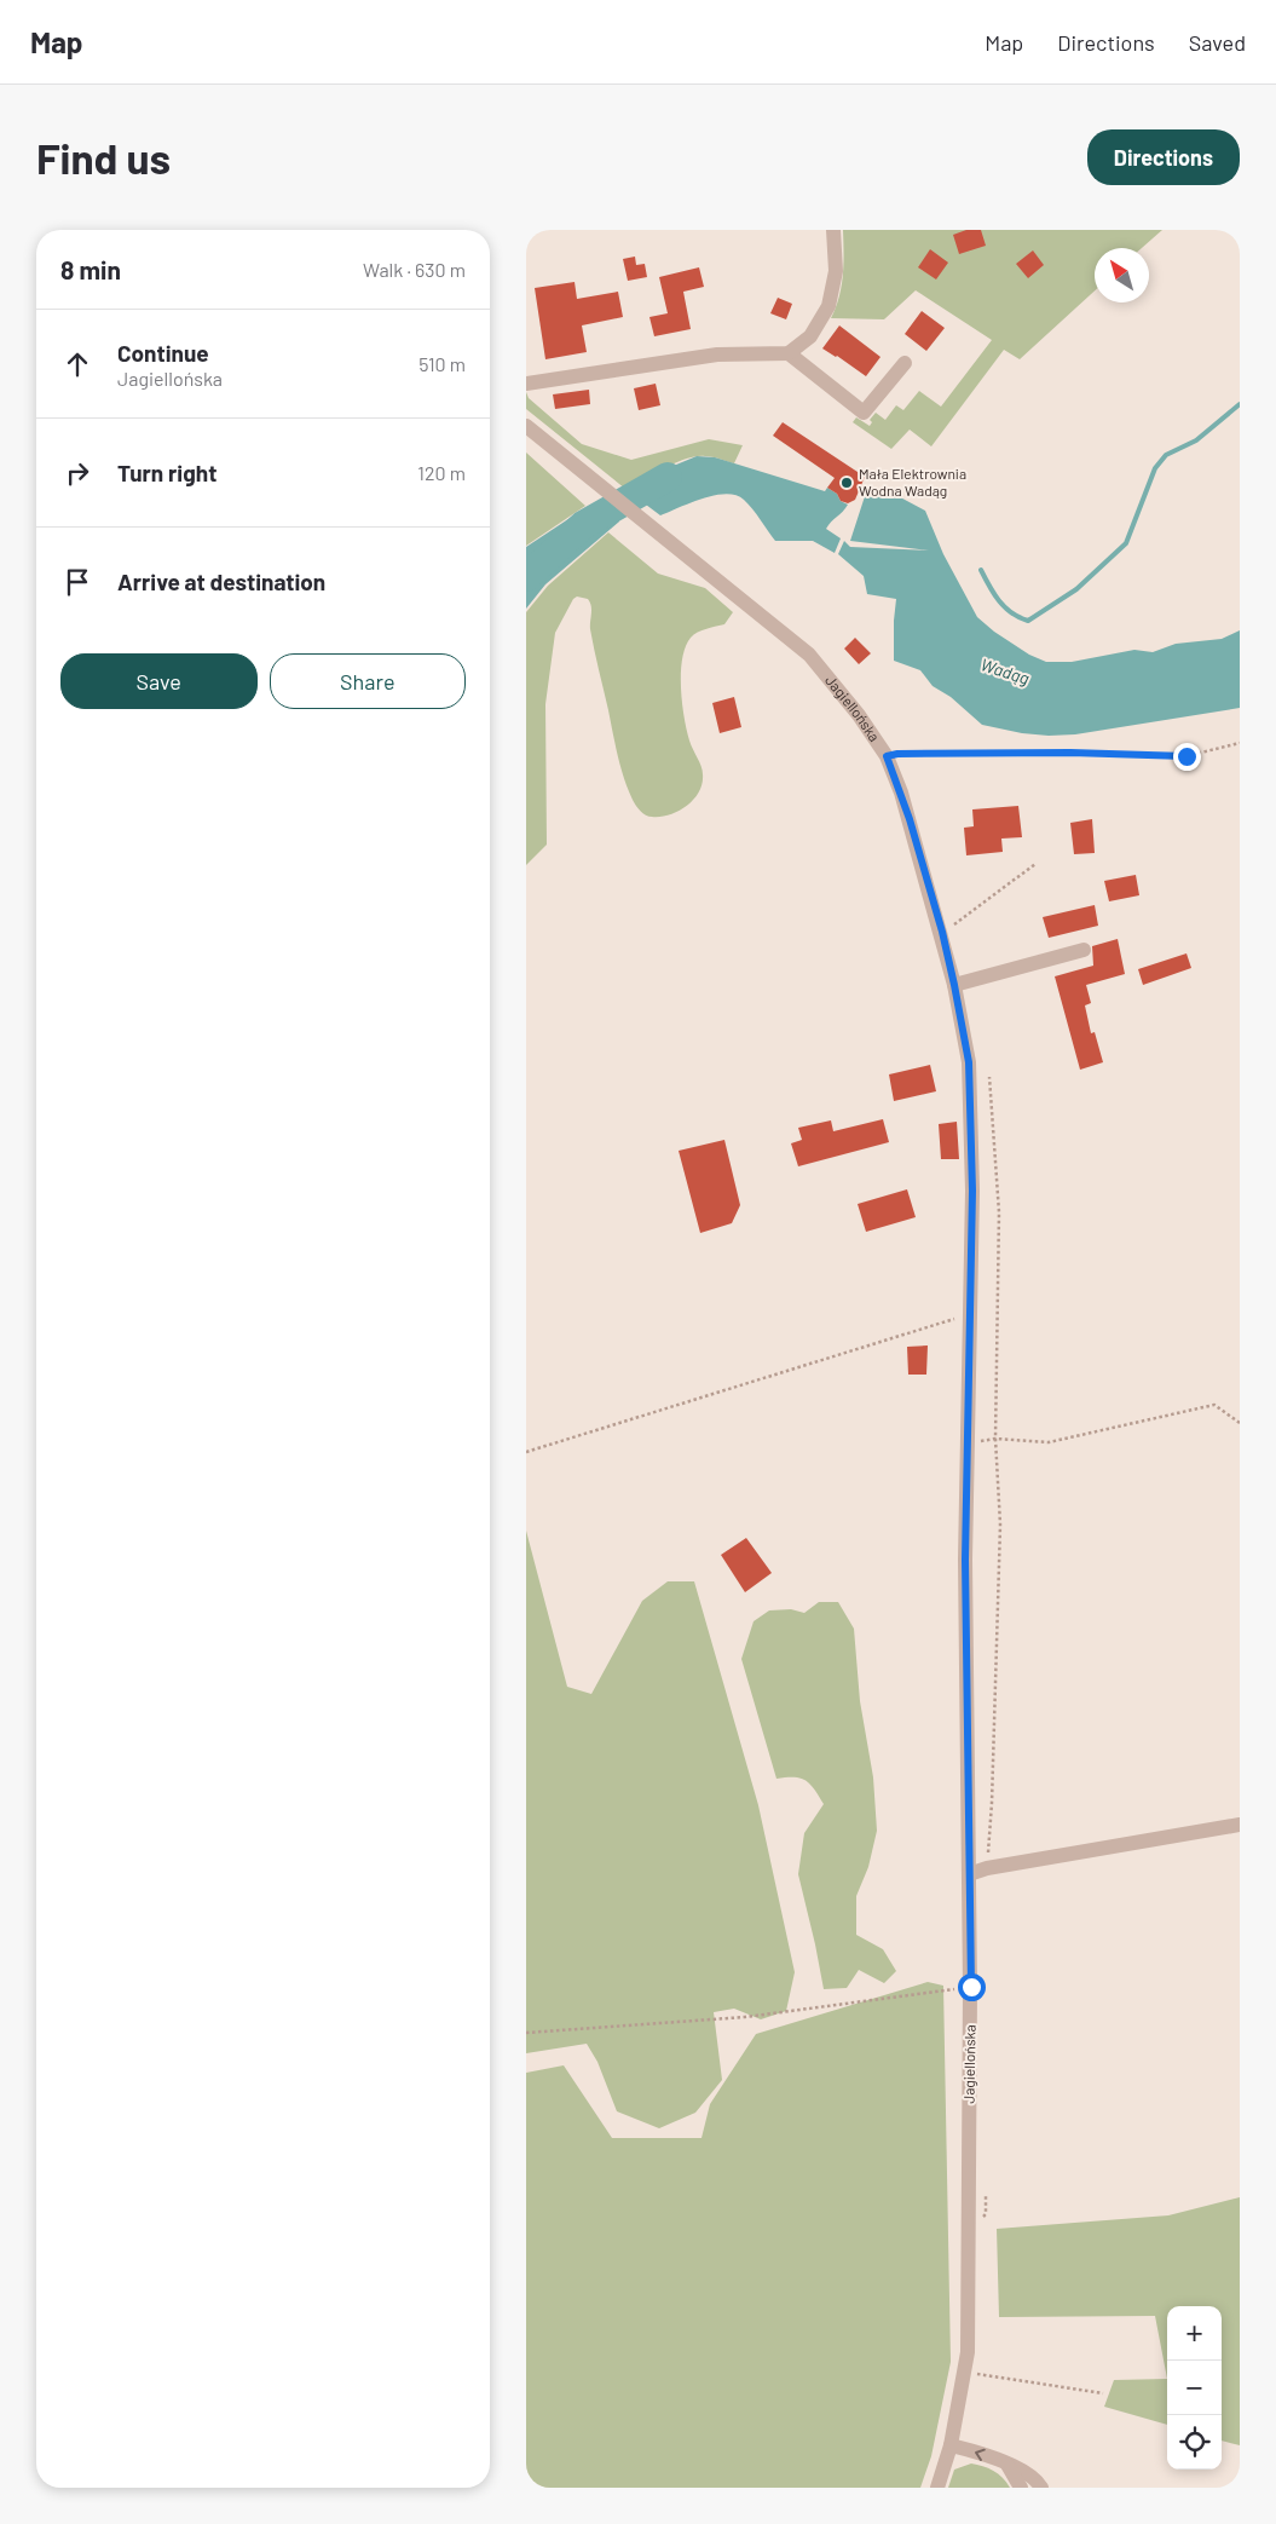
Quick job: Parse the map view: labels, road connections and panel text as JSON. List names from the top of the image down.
{
  "streets": {
    "street": ["Jagiellońska"]
  },
  "water": ["Wadąg"],
  "places": ["Mała Elektrownia Wodna Wadąg"],
  "north": "top left",
  "page": {
    "header": "Map",
    "nav": ["Map", "Directions", "Saved"],
    "buttons": [
      "Directions",
      ["Save", "Share"]
    ],
    "title": "Find us",
    "heading": ["8 min", "Walk · 630 m"],
    "list": [
      ["Continue", "Jagiellońska", "510 m"],
      ["Turn right", "120 m"],
      "Arrive at destination"
    ],
    "map_buttons": ["+", "−"]
  }
}
